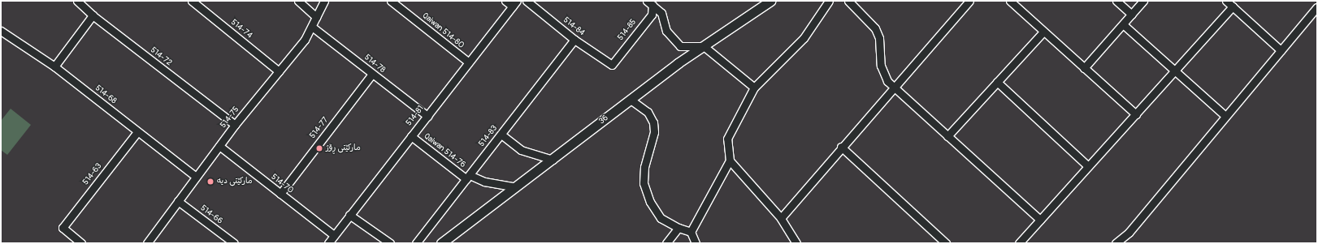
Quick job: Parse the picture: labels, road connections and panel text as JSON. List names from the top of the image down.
{
  "streets": {
    "street": [
      "514-84",
      "514-74",
      "514-85",
      "Qaiwan 514-80",
      "514-72",
      "514-78",
      "514-68",
      "514-81",
      "514-75",
      "36",
      "514-77",
      "514-83",
      "Qaiwan 514-76",
      "514-63",
      "514-70",
      "514-66"
    ]
  },
  "crossings": [
    ["514-84", "514-85"],
    ["514-84", "514-83"],
    ["514-74", "514-75"],
    ["Qaiwan 514-80", "514-81"],
    ["514-72", "514-75"],
    ["514-78", "514-81"],
    ["514-78", "514-75"],
    ["514-78", "514-77"],
    ["514-68", "514-75"],
    ["514-68", "514-63"],
    ["514-81", "Qaiwan 514-76"],
    ["514-81", "514-70"],
    ["514-75", "514-70"],
    ["514-75", "514-66"],
    ["36", "Qaiwan 514-76"],
    ["514-77", "514-70"],
    ["514-83", "Qaiwan 514-76"]
  ],
  "places": ["مارکێتی ڕۆژ", "مارکێتی دیە"]
}
